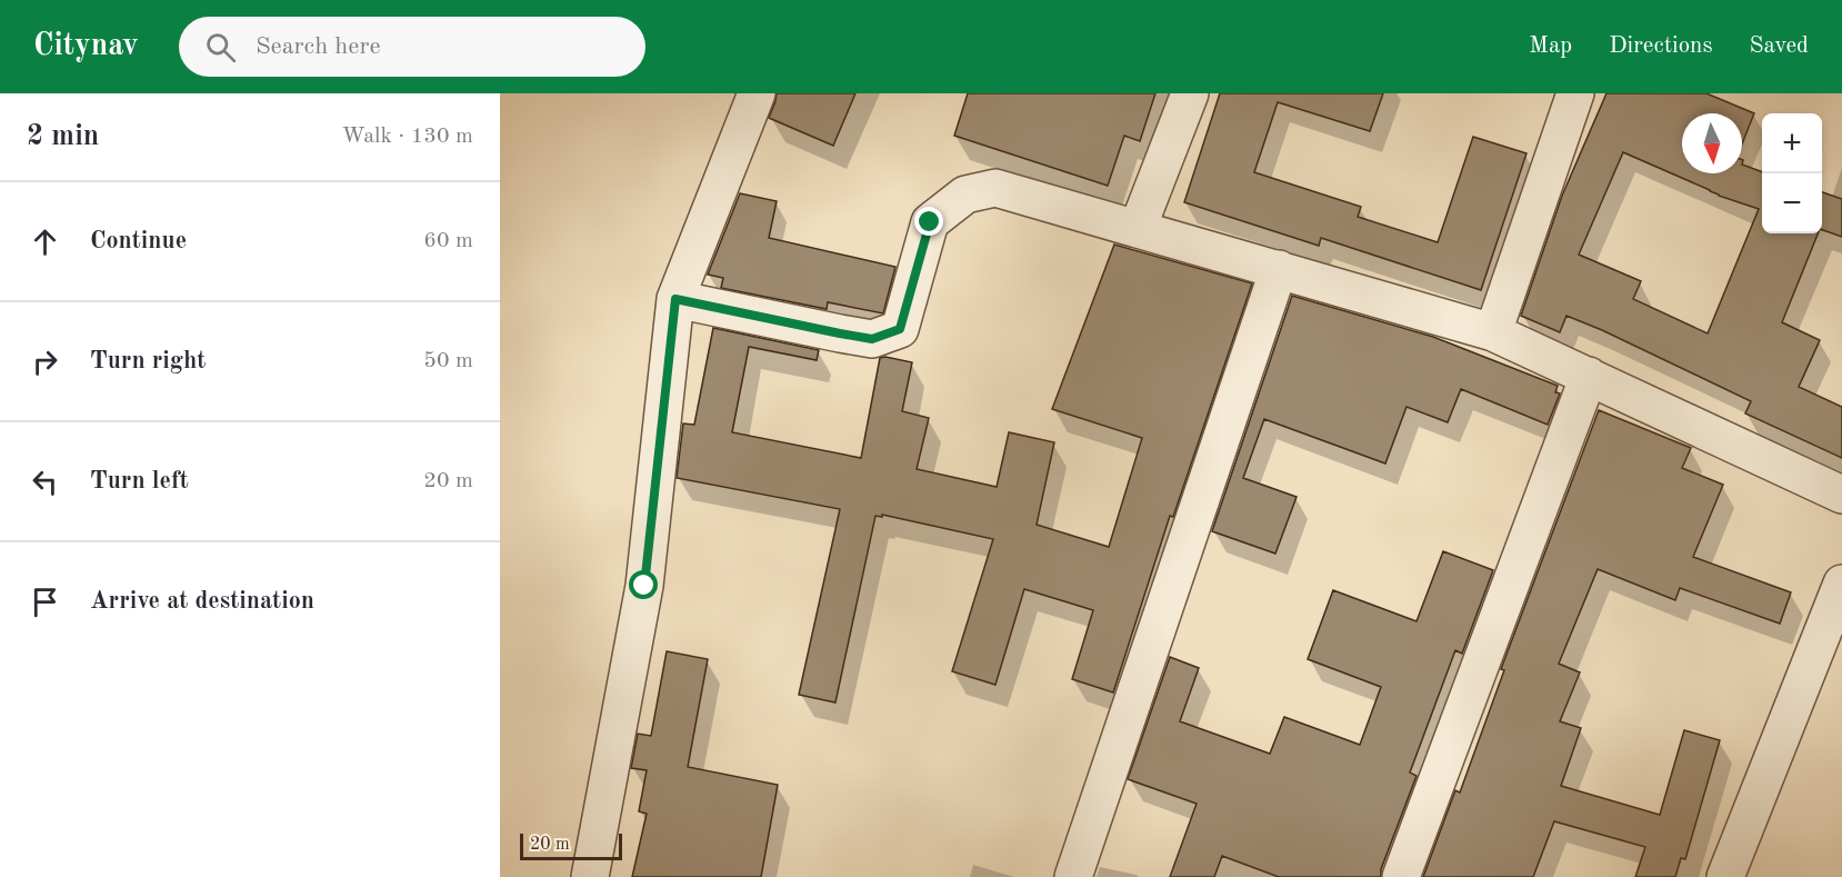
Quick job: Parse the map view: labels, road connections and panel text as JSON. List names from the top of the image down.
{
  "scale_bar": "20 m",
  "north": "bottom",
  "page": {
    "header": "Citynav",
    "search": "Search here",
    "nav": ["Map", "Directions", "Saved"],
    "heading": ["2 min", "Walk · 130 m"],
    "map_buttons": ["+", "−"],
    "list": [
      ["Continue", "60 m"],
      ["Turn right", "50 m"],
      ["Turn left", "20 m"],
      "Arrive at destination"
    ],
    "scale": "20 m"
  }
}
